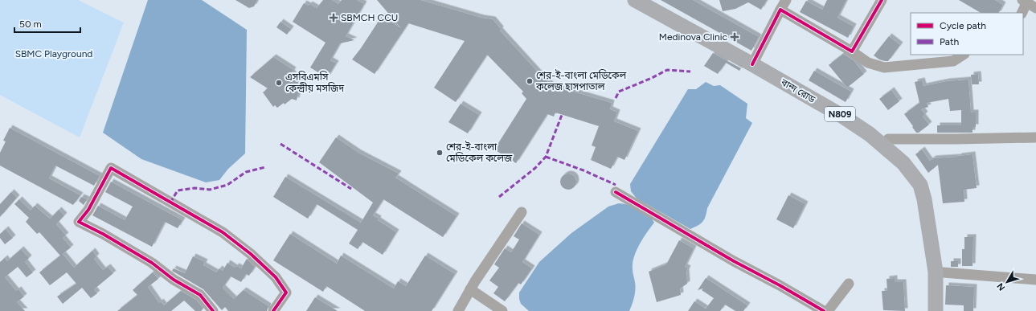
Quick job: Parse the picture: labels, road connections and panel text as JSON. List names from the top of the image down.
{
  "streets": {
    "highway": ["বান্দ রোড", "N809"]
  },
  "parks": ["SBMC Playground"],
  "places": {
    "health": ["SBMCH CCU", "Medinova Clinic"],
    "other": ["শের-ই-বাংলা মেডিকেল কলেজ হাসপাতাল", "এসবিএমসি কেন্দ্রীয় মসজিদ", "শের-ই-বাংলা মেডিকেল কলেজ"]
  },
  "legend": ["Cycle path", "Path"],
  "scale_bar": "50 m",
  "north": "bottom left"
}
